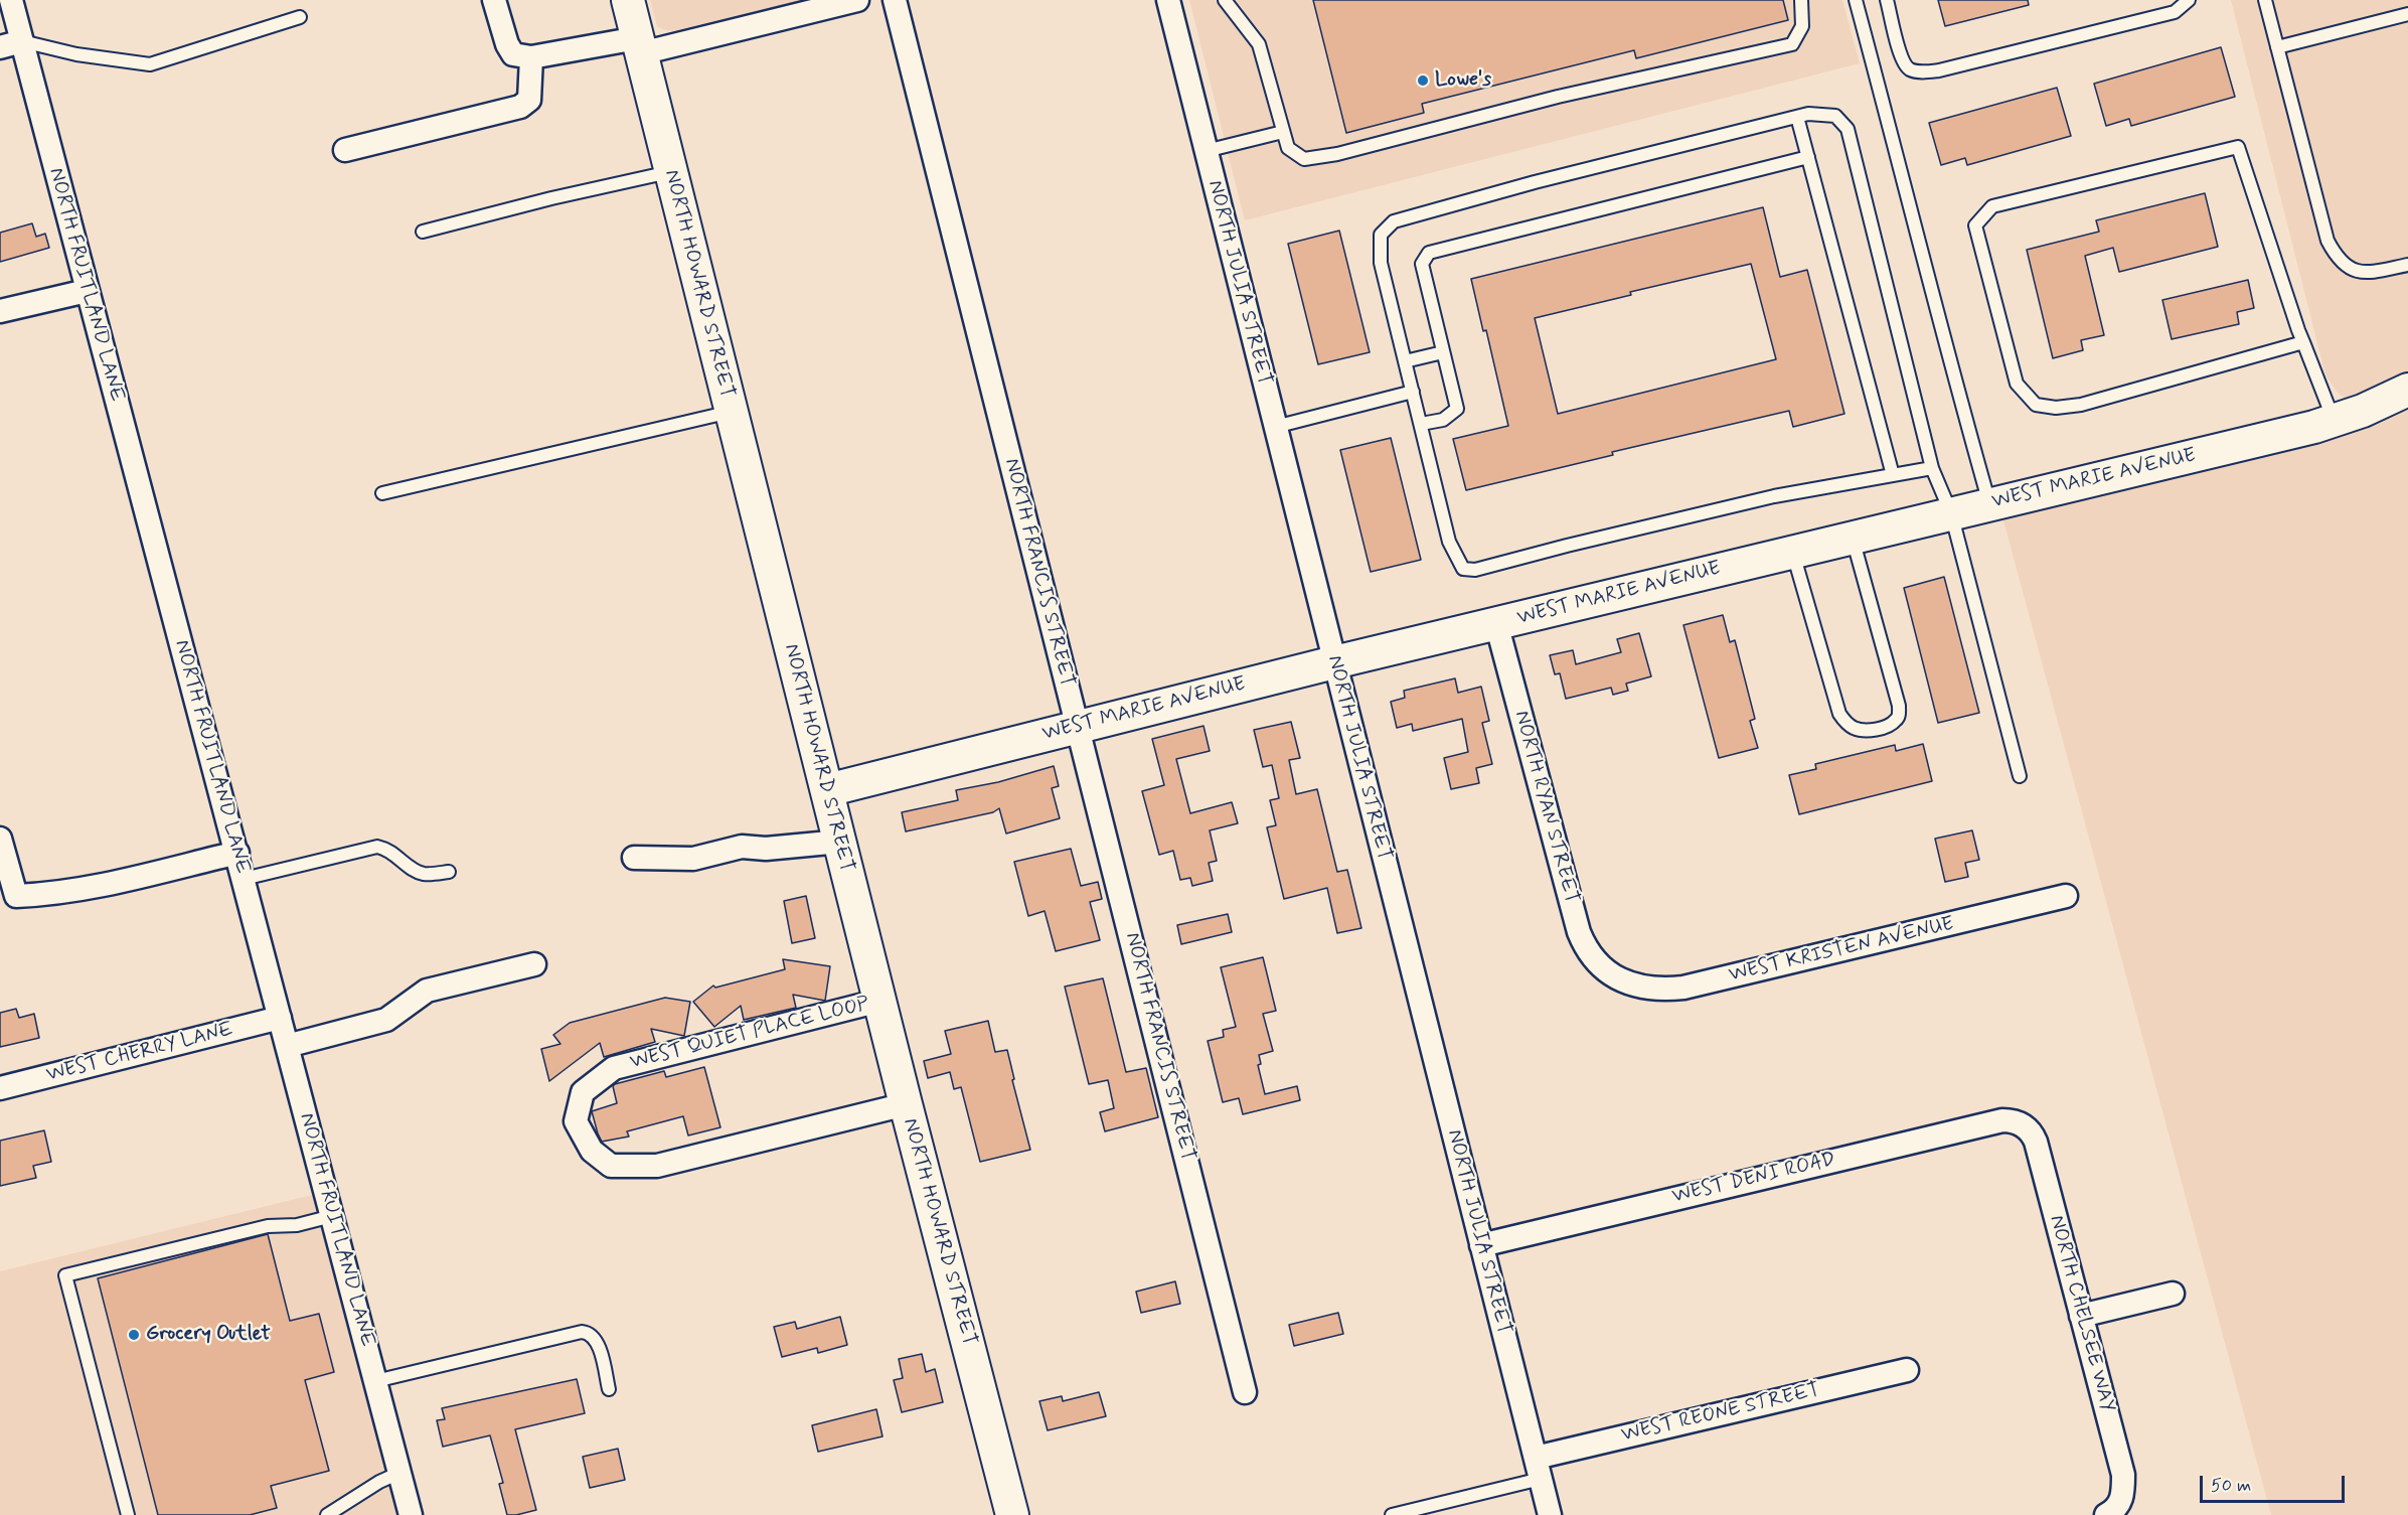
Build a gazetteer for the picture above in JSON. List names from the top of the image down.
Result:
{
  "streets": {
    "street": [
      "NORTH JULIA STREET",
      "NORTH HOWARD STREET",
      "NORTH FRUITLAND LANE",
      "WEST MARIE AVENUE",
      "NORTH FRANCIS STREET",
      "NORTH RYAN STREET",
      "WEST KRISTEN AVENUE",
      "WEST QUIET PLACE LOOP",
      "WEST CHERRY LANE",
      "WEST DENI ROAD",
      "NORTH CHELSEE WAY",
      "WEST REONE STREET"
    ]
  },
  "crossings": [
    ["NORTH JULIA STREET", "WEST MARIE AVENUE"],
    ["NORTH JULIA STREET", "WEST DENI ROAD"],
    ["NORTH JULIA STREET", "WEST REONE STREET"],
    ["NORTH HOWARD STREET", "WEST MARIE AVENUE"],
    ["NORTH HOWARD STREET", "WEST QUIET PLACE LOOP"],
    ["NORTH FRUITLAND LANE", "WEST CHERRY LANE"],
    ["WEST MARIE AVENUE", "NORTH FRANCIS STREET"],
    ["WEST MARIE AVENUE", "NORTH RYAN STREET"],
    ["NORTH RYAN STREET", "WEST KRISTEN AVENUE"],
    ["WEST DENI ROAD", "NORTH CHELSEE WAY"]
  ],
  "places": ["Lowe's", "Grocery Outlet"],
  "scale_bar": "50 m"
}
